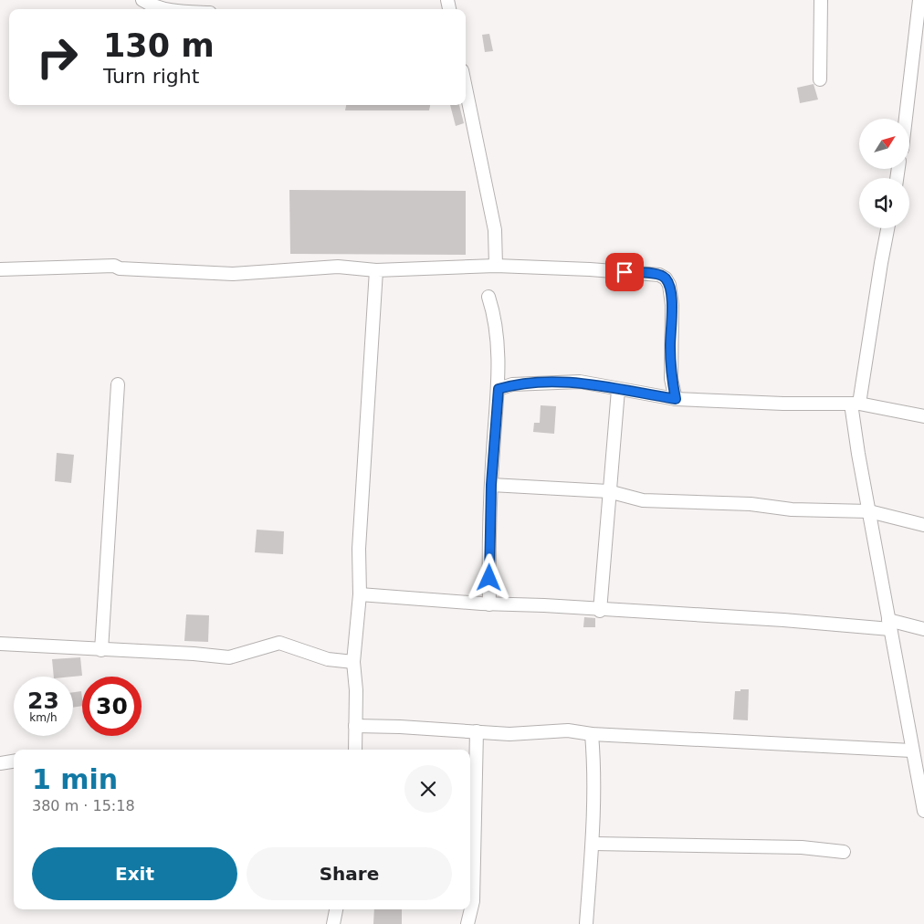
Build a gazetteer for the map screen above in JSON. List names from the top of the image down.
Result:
{
  "north": "top right",
  "page": {
    "turn": ["130 m", "Turn right"],
    "speed": "23 km/h",
    "limit": "30",
    "heading": ["1 min", "380 m · 15:18"],
    "buttons": ["Exit", "Share"]
  }
}
